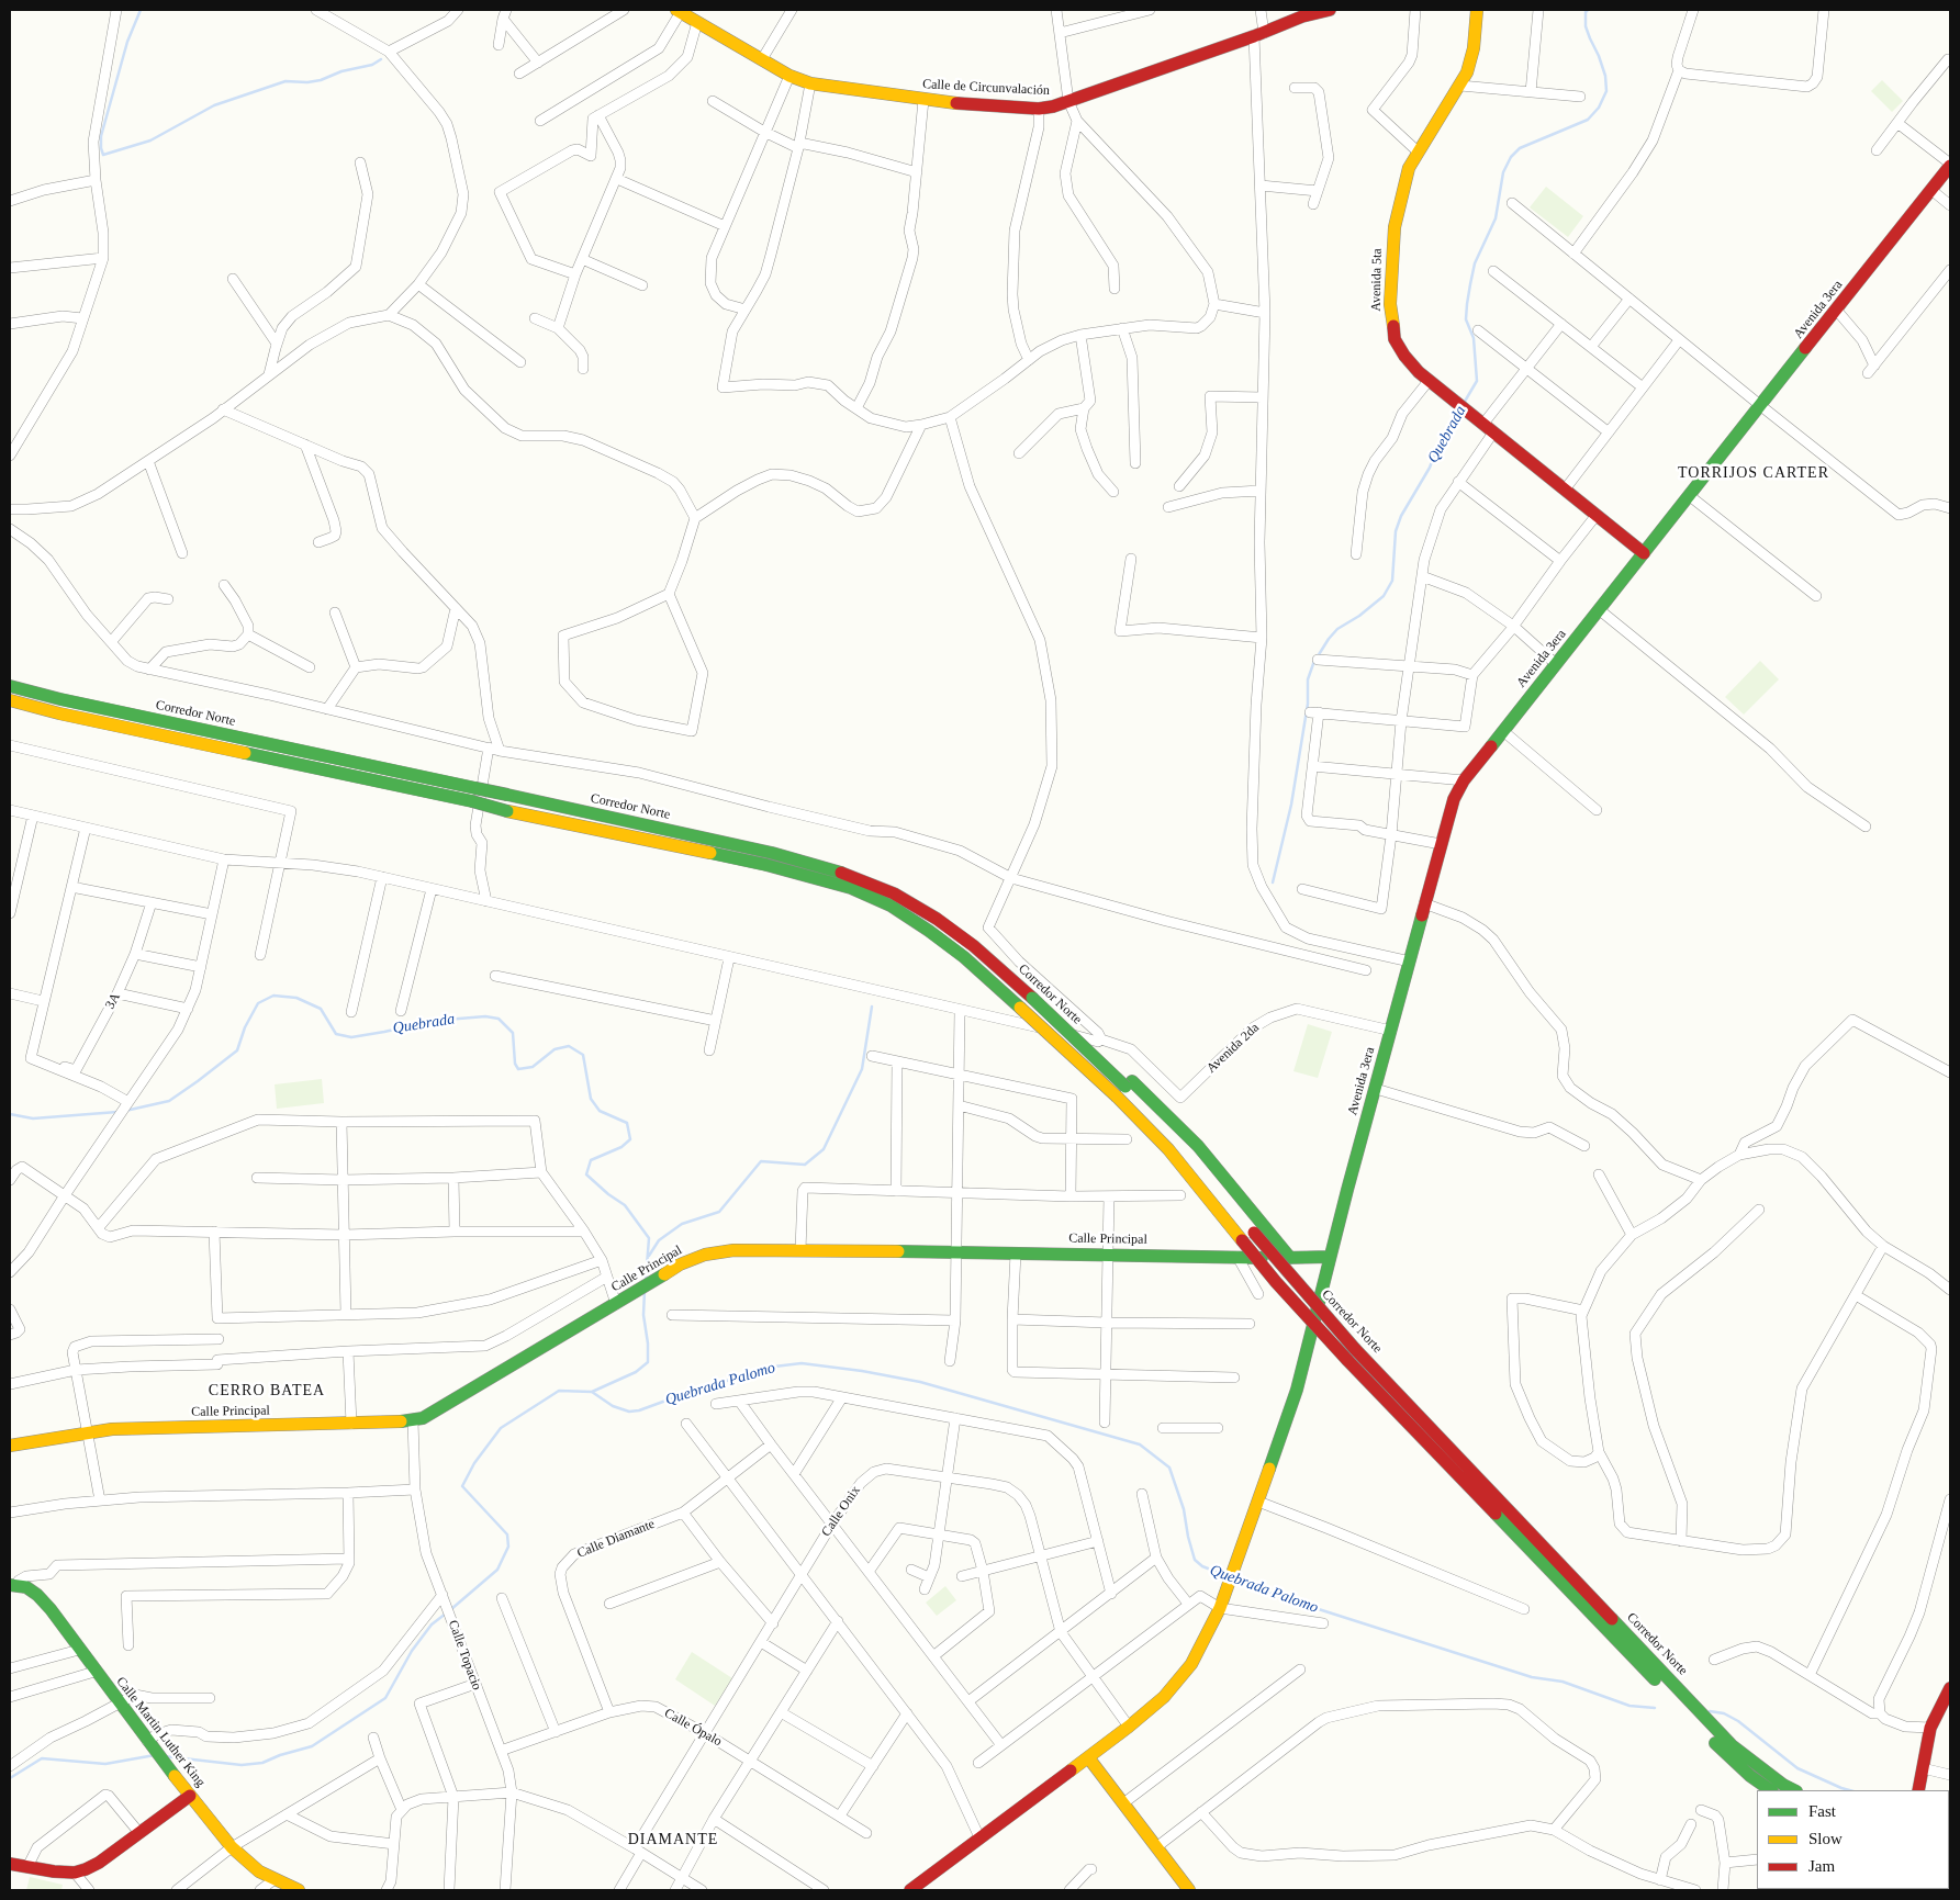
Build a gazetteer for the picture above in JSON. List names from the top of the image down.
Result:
{
  "streets": {
    "main road": [
      "Calle de Circunvalación",
      "Avenida 5ta",
      "Avenida 3era",
      "Corredor Norte",
      "Calle Principal",
      "Calle Martin Luther King"
    ],
    "street": [
      "3A",
      "Avenida 2da",
      "Calle Onix",
      "Calle Diamante",
      "Calle Topacio",
      "Calle Ópalo"
    ]
  },
  "crossings": [
    ["Avenida 5ta", "Avenida 3era"],
    ["Avenida 3era", "Avenida 2da"],
    ["Avenida 3era", "Calle Principal"],
    ["Avenida 3era", "Calle Onix"],
    ["Calle Principal", "Calle Topacio"],
    ["Calle Onix", "Calle Ópalo"],
    ["Calle Diamante", "Calle Ópalo"],
    ["Calle Topacio", "Calle Ópalo"]
  ],
  "districts": ["TORRIJOS CARTER", "CERRO BATEA", "DIAMANTE"],
  "water": ["Quebrada", "Quebrada Palomo"],
  "legend": ["Fast", "Slow", "Jam"]
}
